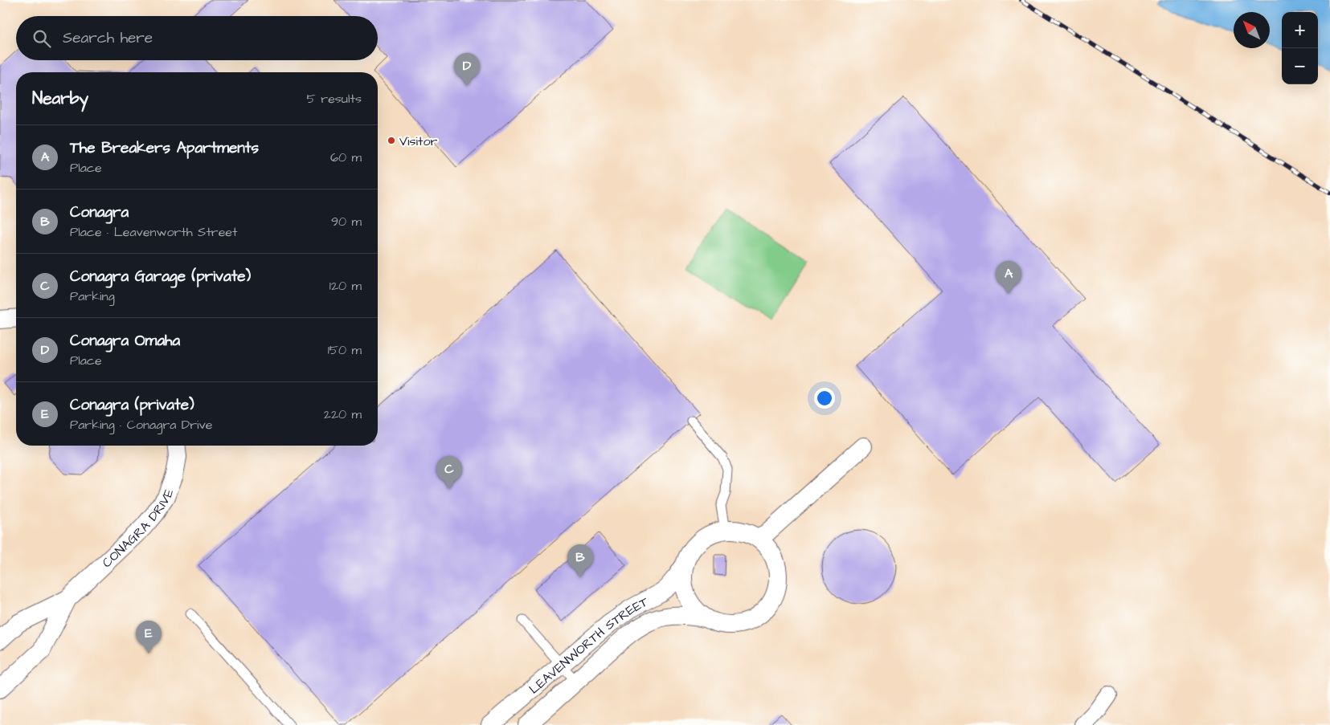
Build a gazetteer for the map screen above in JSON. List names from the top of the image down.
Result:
{
  "streets": {
    "street": ["CONAGRA DRIVE", "LEAVENWORTH STREET"]
  },
  "places": ["Visitor"],
  "north": "top left",
  "page": {
    "map_buttons": ["+", "−"],
    "search": "Search here",
    "pins": [
      "D",
      "A",
      "C",
      "B",
      "E"
    ],
    "heading": ["Nearby", "5 results"],
    "list": [
      {
        "mark": "A",
        "name": "The Breakers Apartments",
        "note": "Place",
        "value": "60 m"
      },
      {
        "mark": "B",
        "name": "Conagra",
        "note": "Place · Leavenworth Street",
        "value": "90 m"
      },
      {
        "mark": "C",
        "name": "Conagra Garage (private)",
        "note": "Parking",
        "value": "120 m"
      },
      {
        "mark": "D",
        "name": "Conagra Omaha",
        "note": "Place",
        "value": "150 m"
      },
      {
        "mark": "E",
        "name": "Conagra (private)",
        "note": "Parking · Conagra Drive",
        "value": "220 m"
      }
    ]
  }
}
